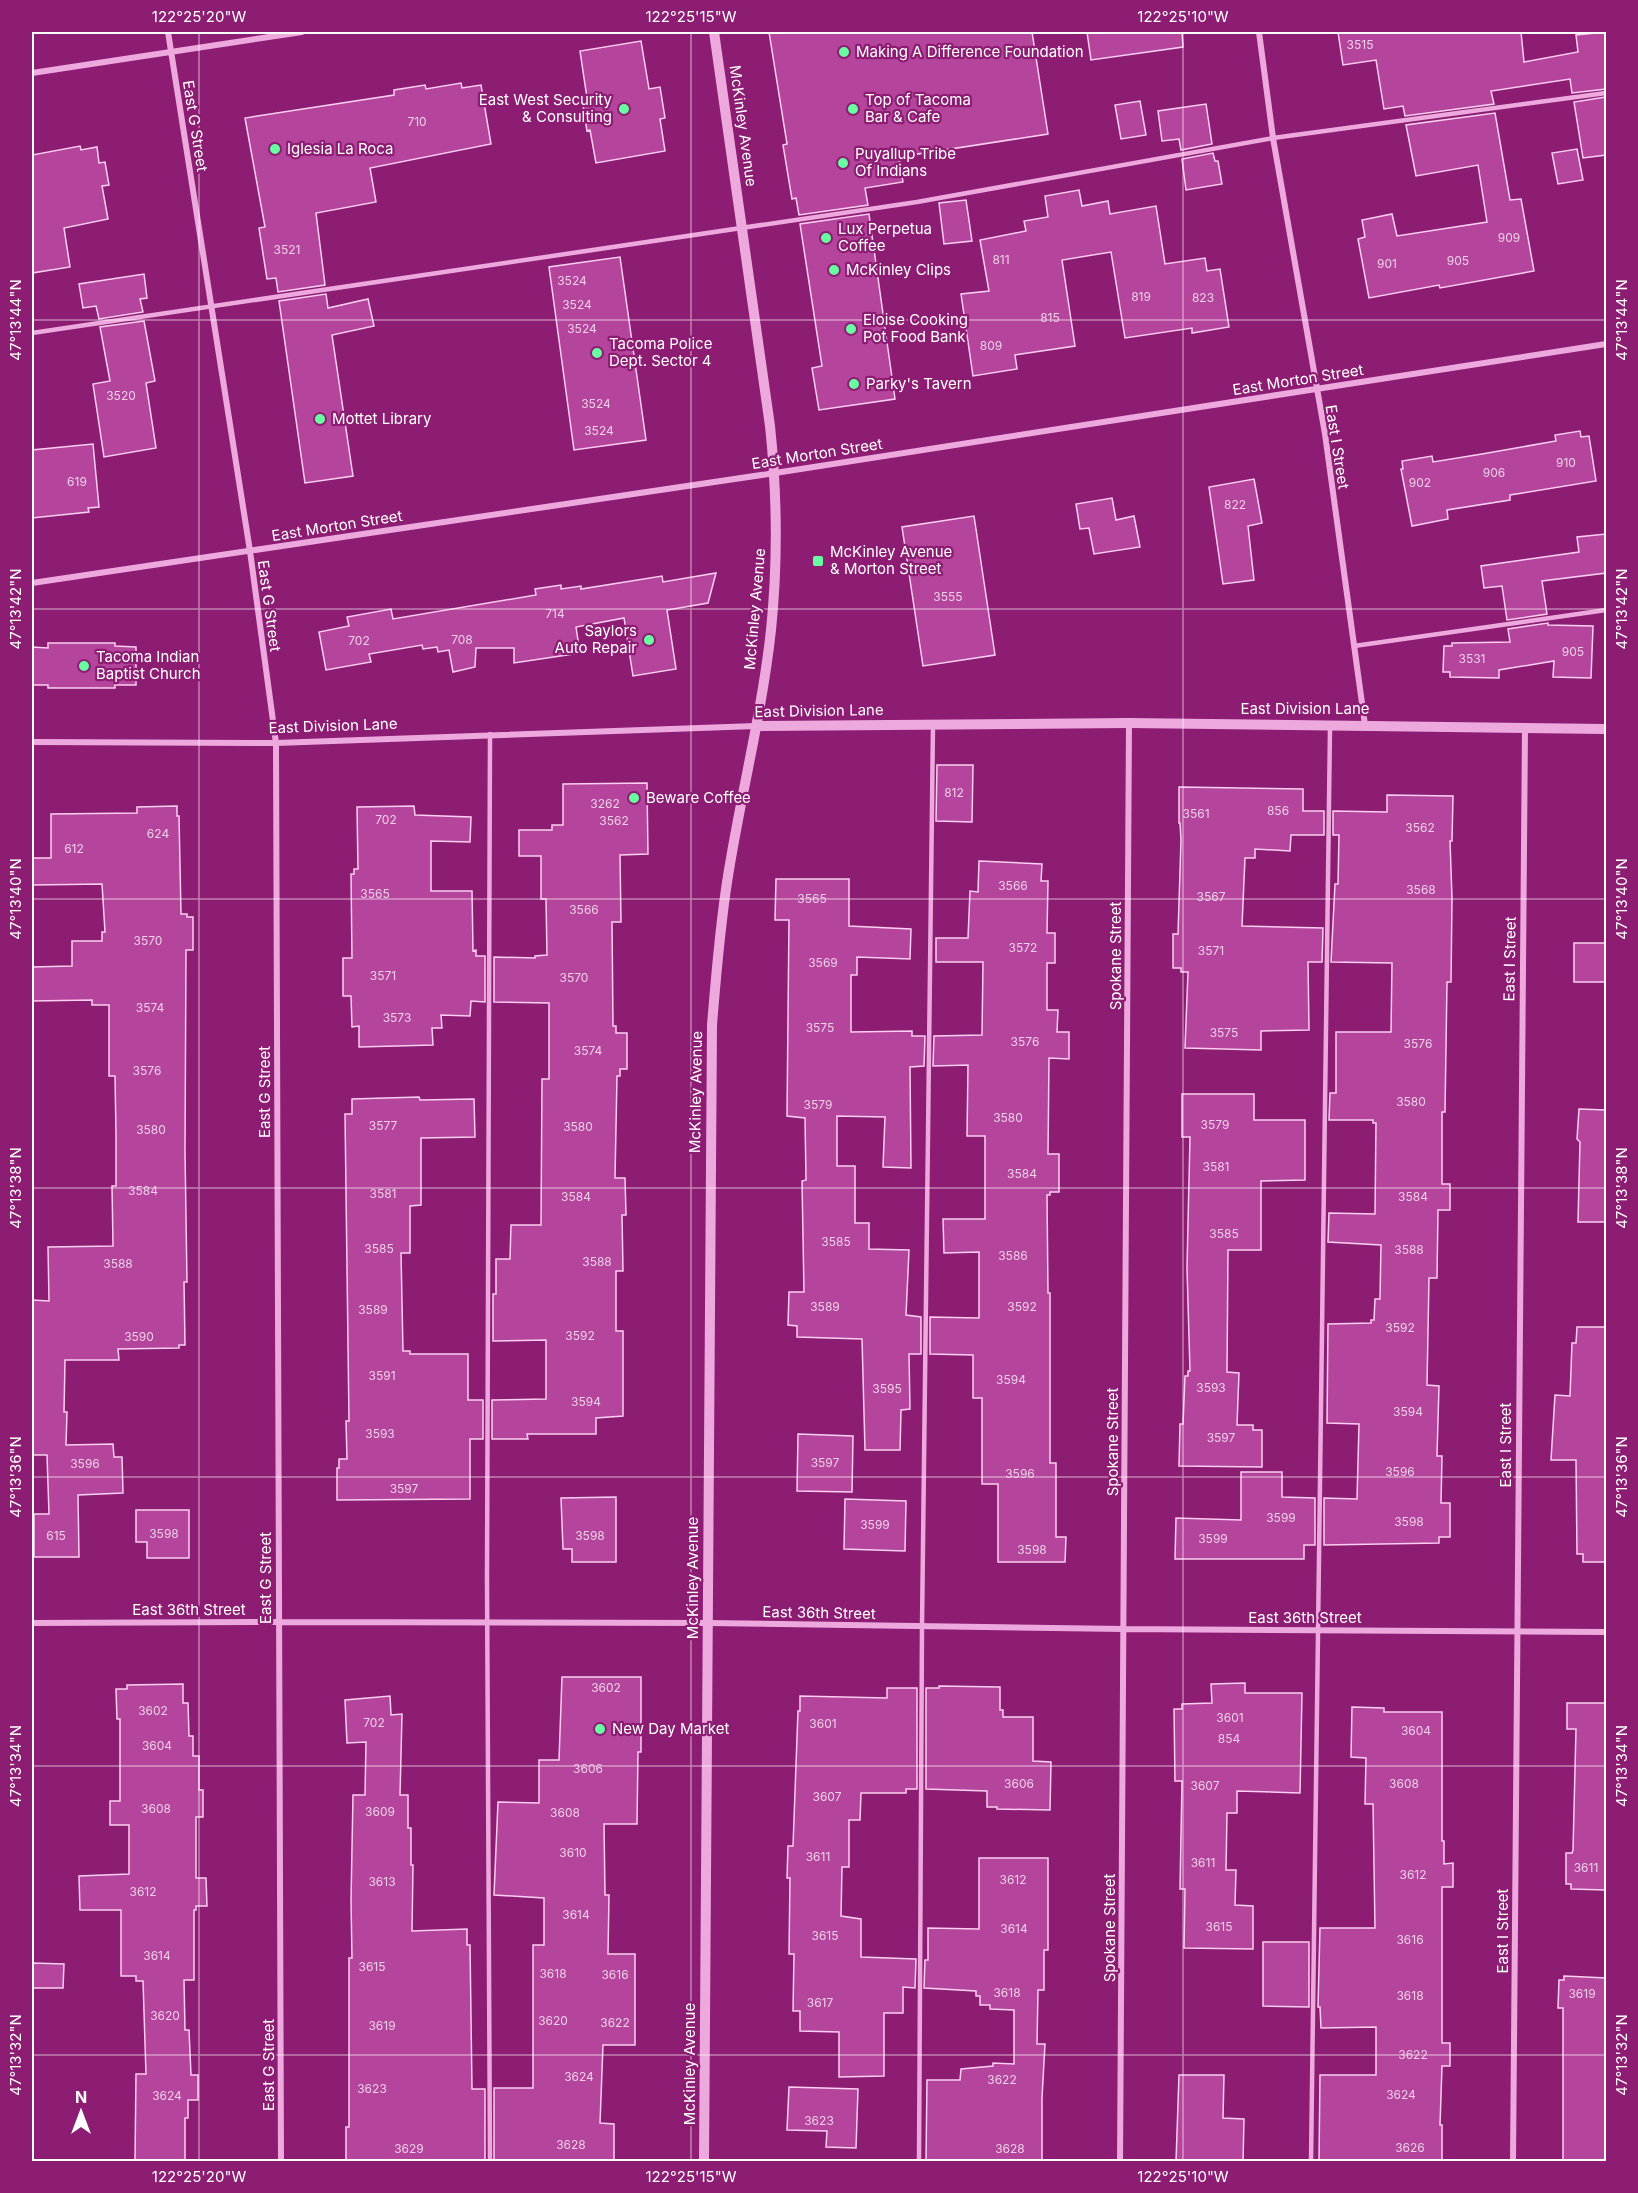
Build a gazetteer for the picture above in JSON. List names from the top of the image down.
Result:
{
  "streets": {
    "street": [
      "East G Street",
      "McKinley Avenue",
      "East Morton Street",
      "East I Street",
      "East Division Lane",
      "Spokane Street",
      "East 36th Street"
    ]
  },
  "crossings": [
    ["East G Street", "East Morton Street"],
    ["East G Street", "East Division Lane"],
    ["East G Street", "East 36th Street"],
    ["McKinley Avenue", "East Morton Street"],
    ["McKinley Avenue", "East Division Lane"],
    ["McKinley Avenue", "East 36th Street"],
    ["East Morton Street", "East I Street"],
    ["East I Street", "East Division Lane"],
    ["East I Street", "East 36th Street"],
    ["East Division Lane", "Spokane Street"],
    ["Spokane Street", "East 36th Street"]
  ],
  "places": {
    "other": [
      "Making A Difference Foundation",
      "East West Security & Consulting",
      "Top of Tacoma Bar & Cafe",
      "Iglesia La Roca",
      "Puyallup Tribe Of Indians",
      "Lux Perpetua Coffee",
      "McKinley Clips",
      "Eloise Cooking Pot Food Bank",
      "Tacoma Police Dept. Sector 4",
      "Parky's Tavern",
      "Mottet Library",
      "Saylors Auto Repair",
      "Tacoma Indian Baptist Church",
      "Beware Coffee",
      "New Day Market"
    ],
    "transit": ["McKinley Avenue & Morton Street"]
  },
  "house_numbers": [
    "3515",
    "710",
    "909",
    "3521",
    "811",
    "905",
    "901",
    "3524",
    "819",
    "823",
    "3524",
    "815",
    "3524",
    "809",
    "3520",
    "3524",
    "3524",
    "910",
    "906",
    "619",
    "902",
    "822",
    "3555",
    "714",
    "708",
    "702",
    "905",
    "3531",
    "812",
    "3262",
    "856",
    "3561",
    "702",
    "3562",
    "3562",
    "624",
    "612",
    "3566",
    "3568",
    "3565",
    "3567",
    "3565",
    "3566",
    "3570",
    "3572",
    "3571",
    "3569",
    "3571",
    "3570",
    "3574",
    "3573",
    "3575",
    "3575",
    "3576",
    "3576",
    "3574",
    "3576",
    "3580",
    "3579",
    "3580",
    "3579",
    "3577",
    "3580",
    "3580",
    "3581",
    "3584",
    "3584",
    "3581",
    "3584",
    "3584",
    "3585",
    "3585",
    "3585",
    "3588",
    "3586",
    "3588",
    "3588",
    "3589",
    "3592",
    "3589",
    "3592",
    "3592",
    "3590",
    "3591",
    "3594",
    "3593",
    "3595",
    "3594",
    "3594",
    "3593",
    "3597",
    "3597",
    "3596",
    "3596",
    "3596",
    "3597",
    "3599",
    "3598",
    "3599",
    "3598",
    "615",
    "3598",
    "3599",
    "3598",
    "3602",
    "3602",
    "3601",
    "702",
    "3601",
    "3604",
    "854",
    "3604",
    "3606",
    "3606",
    "3608",
    "3607",
    "3607",
    "3608",
    "3609",
    "3608",
    "3610",
    "3611",
    "3611",
    "3611",
    "3612",
    "3612",
    "3613",
    "3612",
    "3614",
    "3615",
    "3614",
    "3615",
    "3616",
    "3614",
    "3615",
    "3618",
    "3616",
    "3618",
    "3619",
    "3618",
    "3617",
    "3620",
    "3620",
    "3622",
    "3619",
    "3622",
    "3624",
    "3622",
    "3623",
    "3624",
    "3624",
    "3623",
    "3628",
    "3626",
    "3629",
    "3628"
  ],
  "north": "top",
  "coordinates": [
    "122°25'20\"W",
    "122°25'15\"W",
    "122°25'10\"W",
    "47°13'44\"N",
    "47°13'42\"N",
    "47°13'40\"N",
    "47°13'38\"N",
    "47°13'36\"N",
    "47°13'34\"N",
    "47°13'32\"N"
  ]
}
